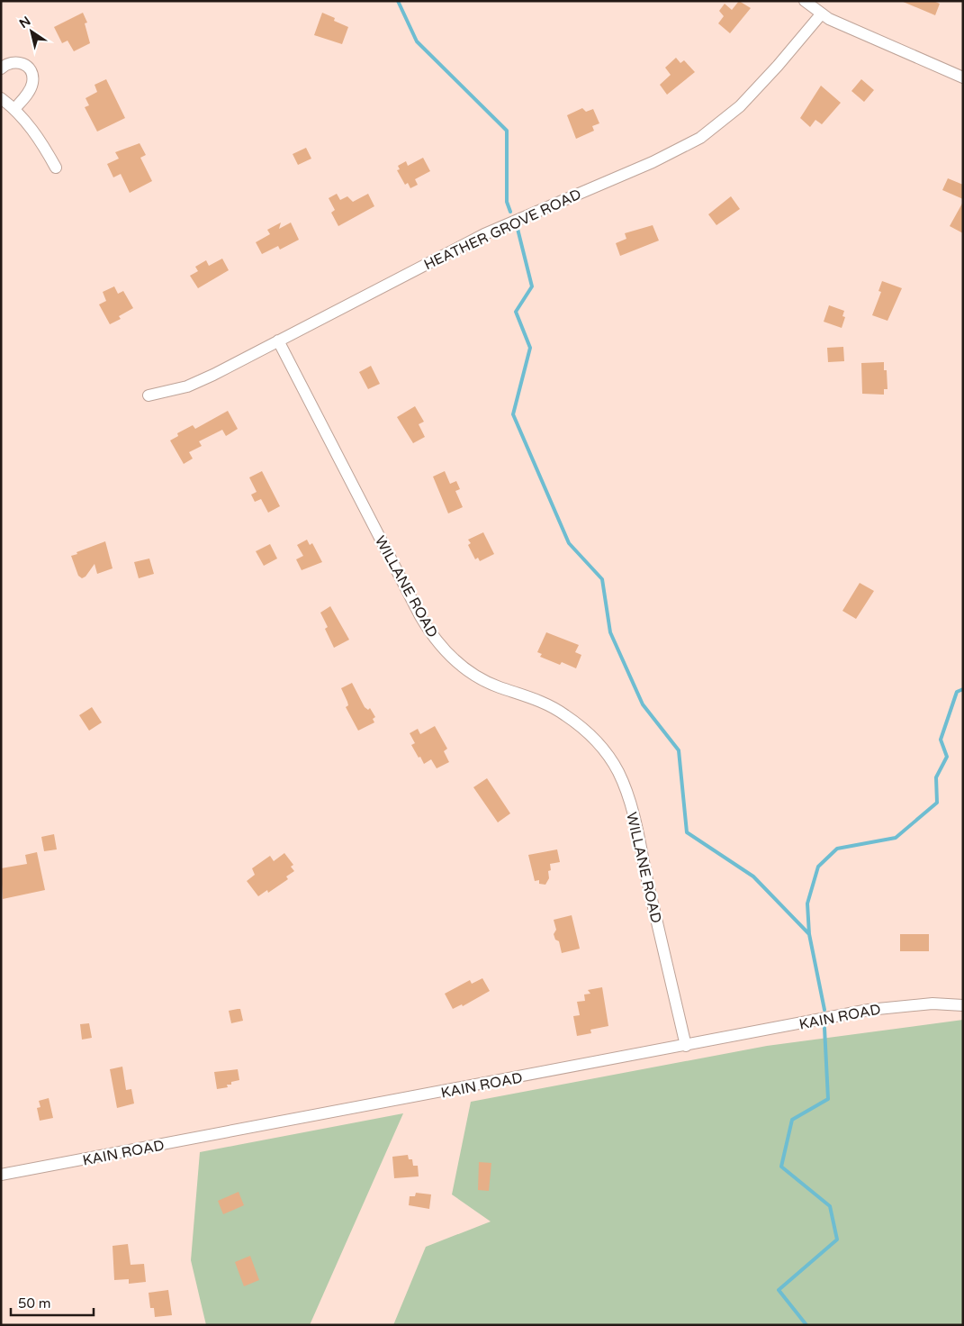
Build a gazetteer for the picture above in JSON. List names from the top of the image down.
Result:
{
  "streets": {
    "street": ["HEATHER GROVE ROAD", "WILLANE ROAD", "KAIN ROAD"]
  },
  "crossings": [
    ["HEATHER GROVE ROAD", "WILLANE ROAD"],
    ["WILLANE ROAD", "KAIN ROAD"]
  ],
  "scale_bar": "50 m",
  "north": "top left"
}
